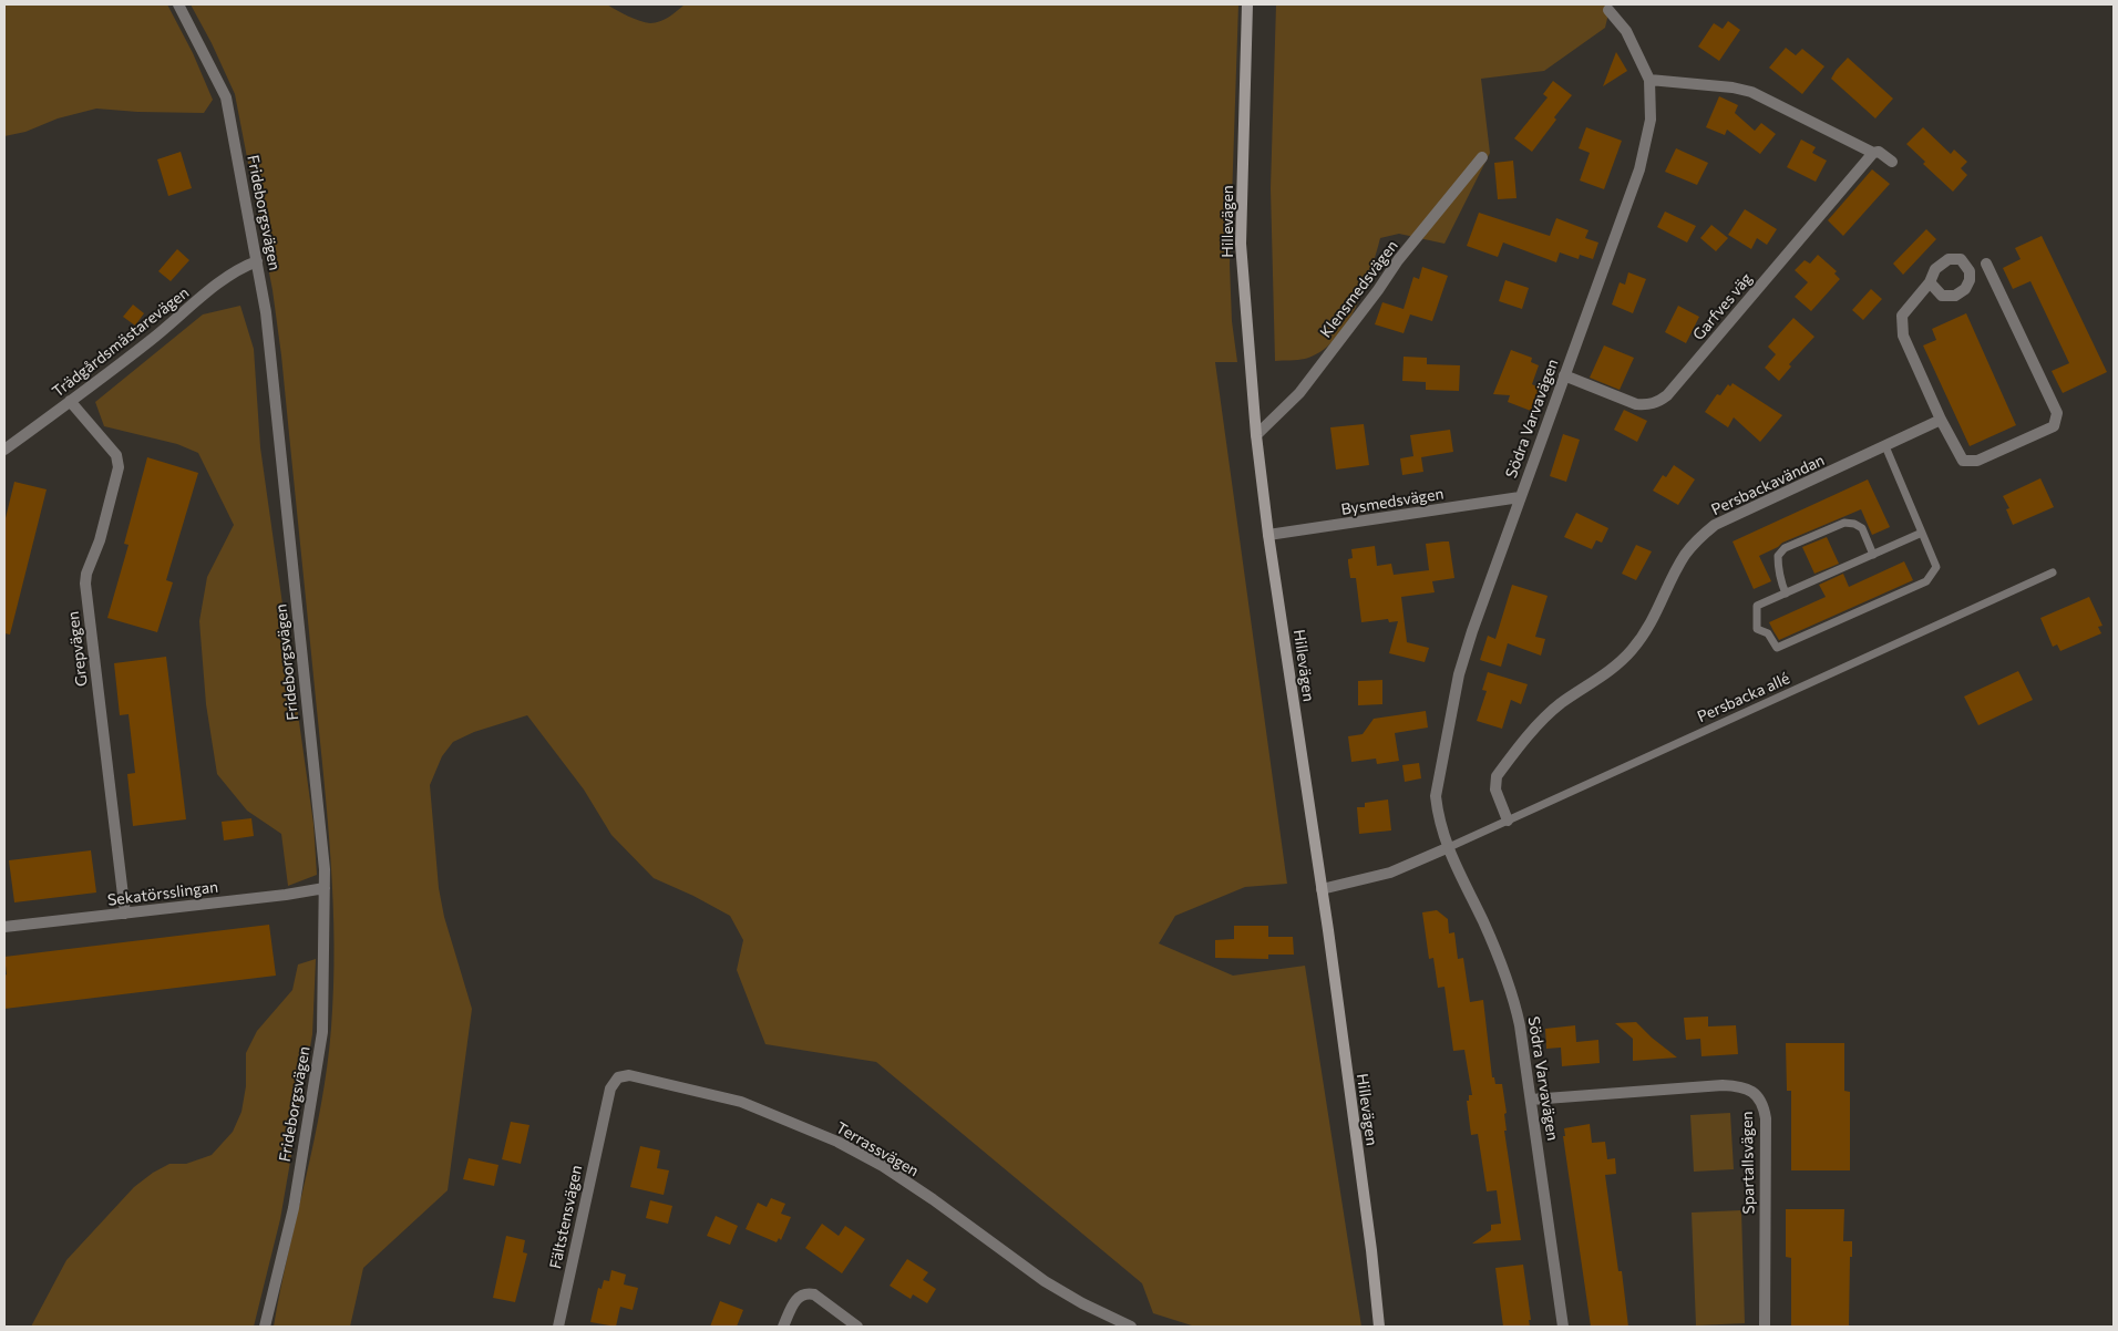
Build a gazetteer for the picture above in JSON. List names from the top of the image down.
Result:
{
  "streets": {
    "street": [
      "Frideborgsvägen",
      "Hillevägen",
      "Klensmedsvägen",
      "Garfves väg",
      "Trädgårdsmästarevägen",
      "Södra Varvavägen",
      "Persbackavändan",
      "Bysmedsvägen",
      "Grepvägen",
      "Sekatörsslingan",
      "Terrassvägen",
      "Spartallsvägen",
      "Fältstensvägen"
    ],
    "lane": ["Persbacka allé"]
  },
  "crossings": [
    ["Frideborgsvägen", "Trädgårdsmästarevägen"],
    ["Frideborgsvägen", "Sekatörsslingan"],
    ["Hillevägen", "Klensmedsvägen"],
    ["Hillevägen", "Bysmedsvägen"],
    ["Garfves väg", "Södra Varvavägen"],
    ["Trädgårdsmästarevägen", "Grepvägen"],
    ["Södra Varvavägen", "Bysmedsvägen"],
    ["Södra Varvavägen", "Persbacka allé"],
    ["Södra Varvavägen", "Spartallsvägen"],
    ["Persbackavändan", "Persbacka allé"],
    ["Grepvägen", "Sekatörsslingan"],
    ["Terrassvägen", "Fältstensvägen"]
  ]
}
